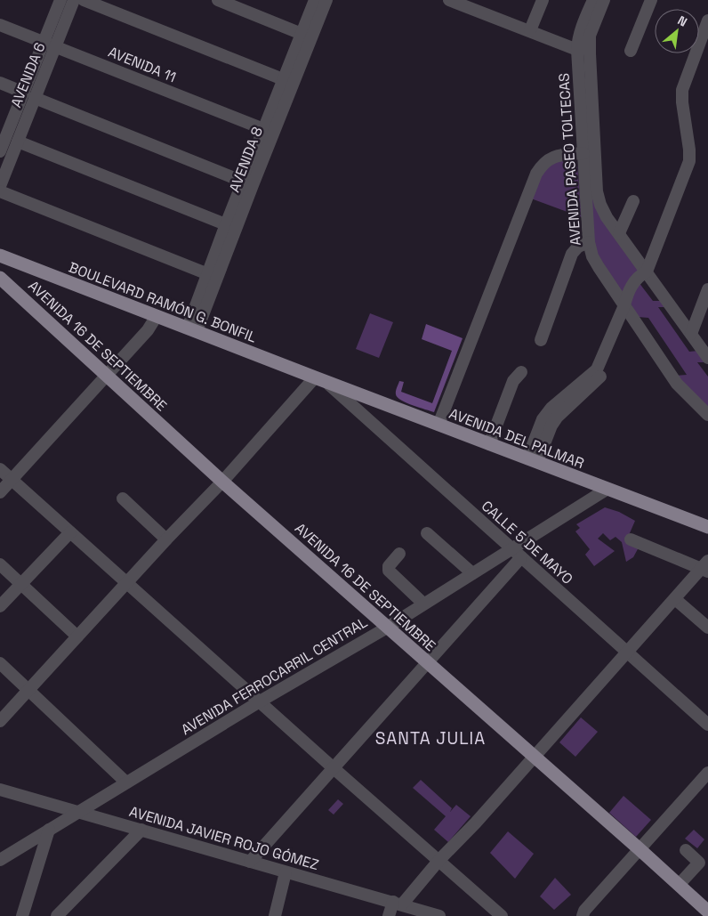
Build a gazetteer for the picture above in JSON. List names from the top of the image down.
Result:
{
  "streets": {
    "main road": ["BOULEVARD RAMÓN G. BONFIL", "AVENIDA 16 DE SEPTIEMBRE", "AVENIDA DEL PALMAR"],
    "street": [
      "AVENIDA 11",
      "AVENIDA 6",
      "AVENIDA 8",
      "AVENIDA PASEO TOLTECAS",
      "CALLE 5 DE MAYO",
      "AVENIDA FERROCARRIL CENTRAL",
      "AVENIDA JAVIER ROJO GÓMEZ"
    ]
  },
  "crossings": [
    ["AVENIDA 11", "AVENIDA 6"],
    ["AVENIDA 11", "AVENIDA 8"],
    ["AVENIDA 8", "BOULEVARD RAMÓN G. BONFIL"],
    ["BOULEVARD RAMÓN G. BONFIL", "AVENIDA DEL PALMAR"],
    ["BOULEVARD RAMÓN G. BONFIL", "CALLE 5 DE MAYO"],
    ["AVENIDA 16 DE SEPTIEMBRE", "AVENIDA FERROCARRIL CENTRAL"],
    ["AVENIDA DEL PALMAR", "CALLE 5 DE MAYO"],
    ["AVENIDA DEL PALMAR", "AVENIDA FERROCARRIL CENTRAL"],
    ["CALLE 5 DE MAYO", "AVENIDA FERROCARRIL CENTRAL"],
    ["AVENIDA FERROCARRIL CENTRAL", "AVENIDA JAVIER ROJO GÓMEZ"]
  ],
  "districts": ["SANTA JULIA"],
  "north": "top right"
}
